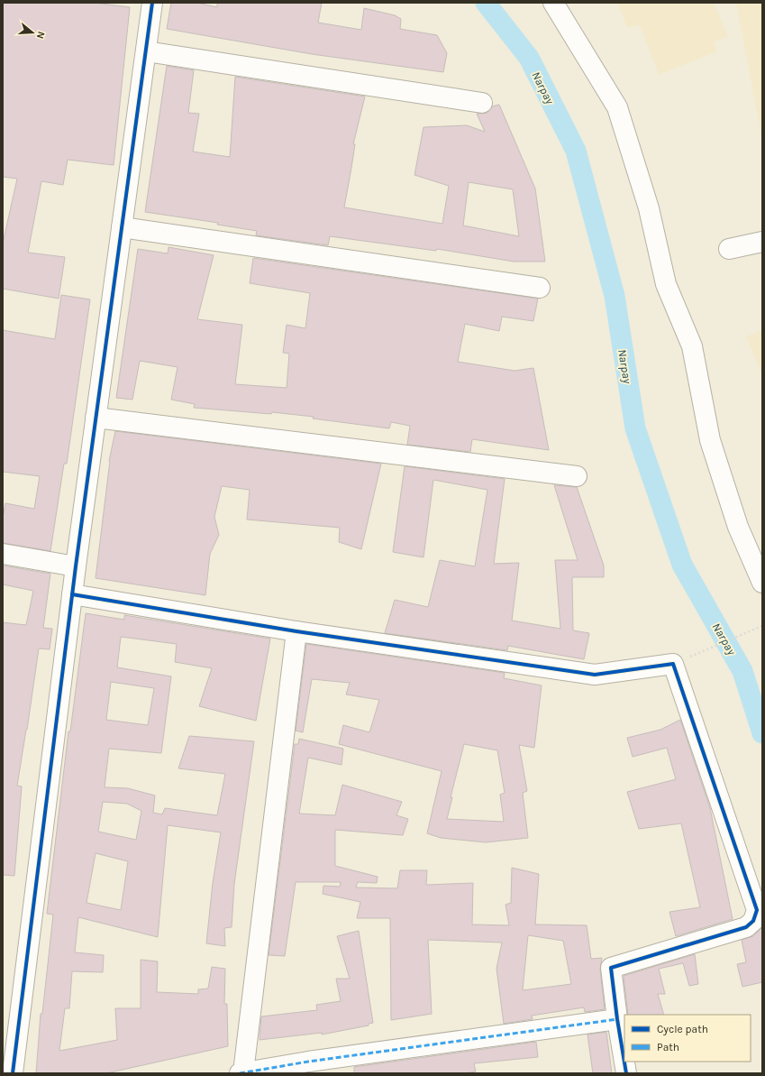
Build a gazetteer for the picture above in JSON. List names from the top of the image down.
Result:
{
  "water": ["Narpay"],
  "legend": ["Cycle path", "Path"],
  "north": "right"
}
